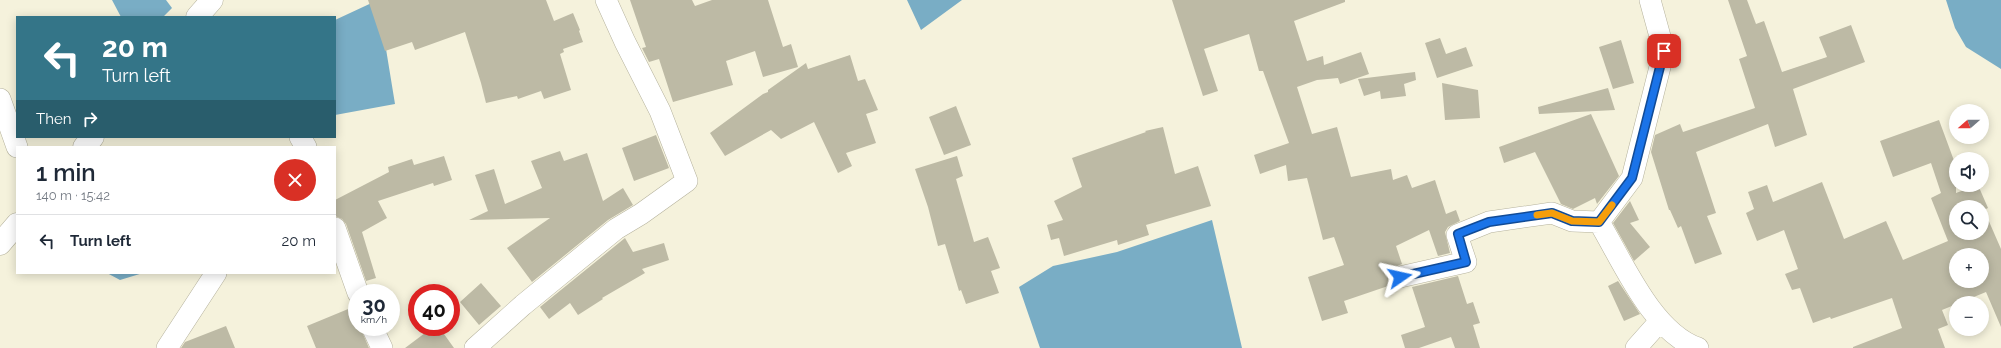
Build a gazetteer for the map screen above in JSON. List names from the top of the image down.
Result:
{
  "north": "left",
  "page": {
    "turn": ["20 m", "Turn left"],
    "then": "Then",
    "map_buttons": ["+", "−"],
    "heading": ["1 min", "140 m · 15:42"],
    "list": [
      {
        "name": "Turn left",
        "value": "20 m"
      }
    ],
    "speed": "30 km/h",
    "limit": "40"
  }
}
